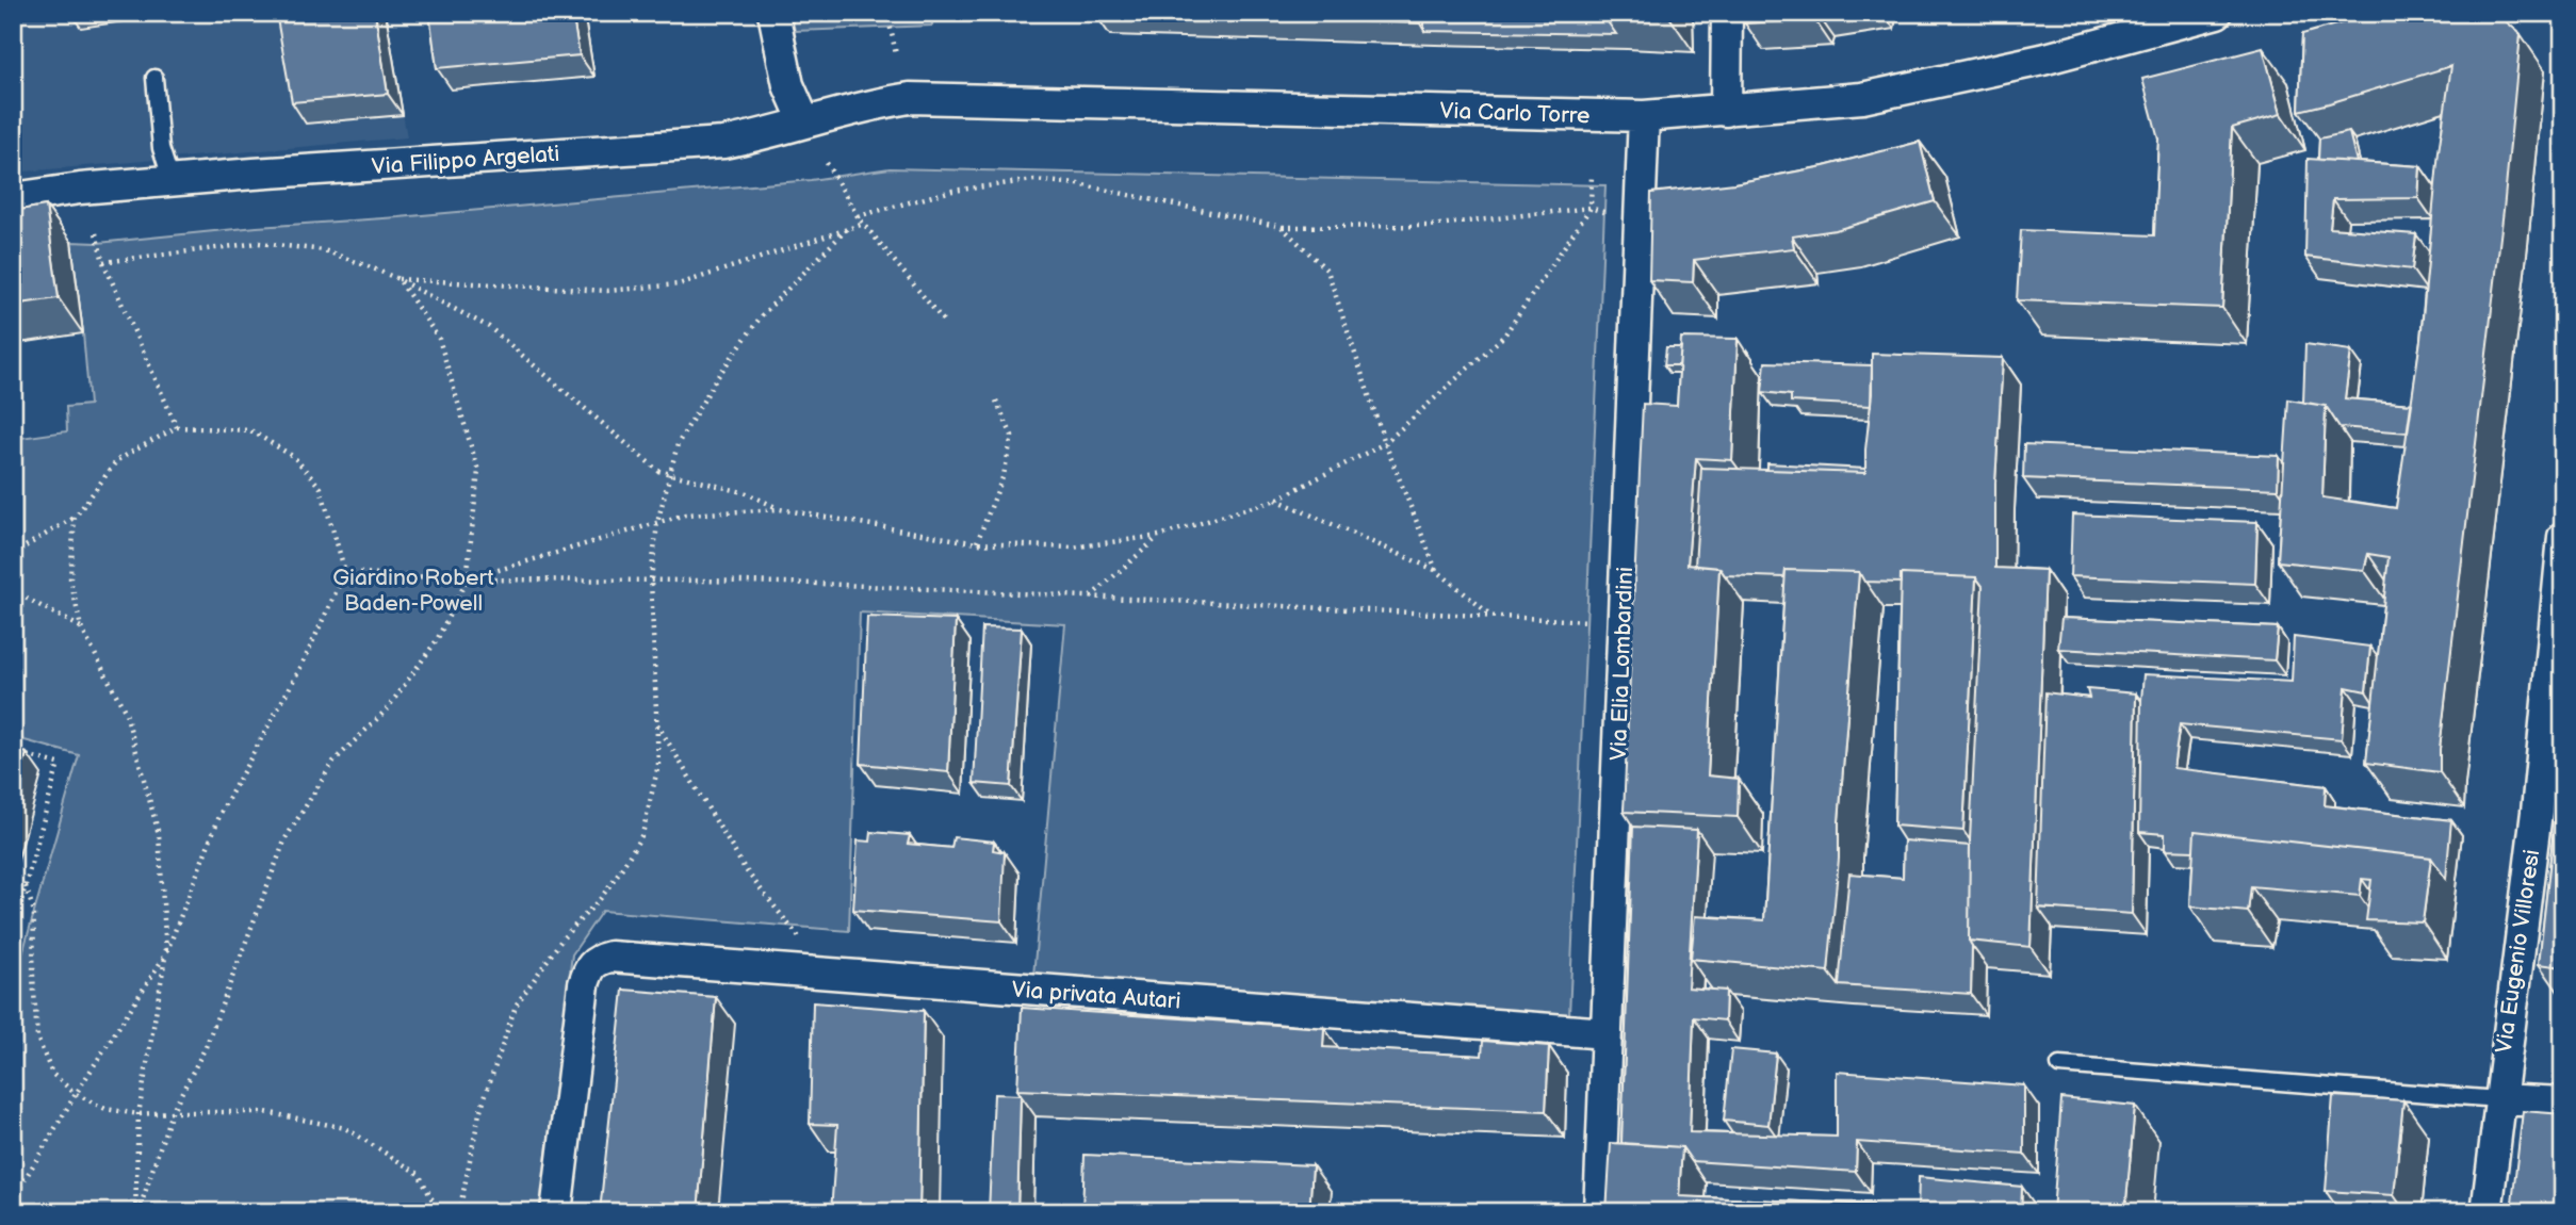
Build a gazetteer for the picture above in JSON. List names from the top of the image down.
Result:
{
  "streets": {
    "street": [
      "Via Carlo Torre",
      "Via Filippo Argelati",
      "Via Elia Lombardini",
      "Via Eugenio Villoresi",
      "Via privata Autari"
    ]
  },
  "crossings": [
    ["Via Carlo Torre", "Via Filippo Argelati"],
    ["Via Carlo Torre", "Via Elia Lombardini"],
    ["Via Elia Lombardini", "Via privata Autari"]
  ],
  "parks": ["Giardino Robert Baden-Powell"]
}
